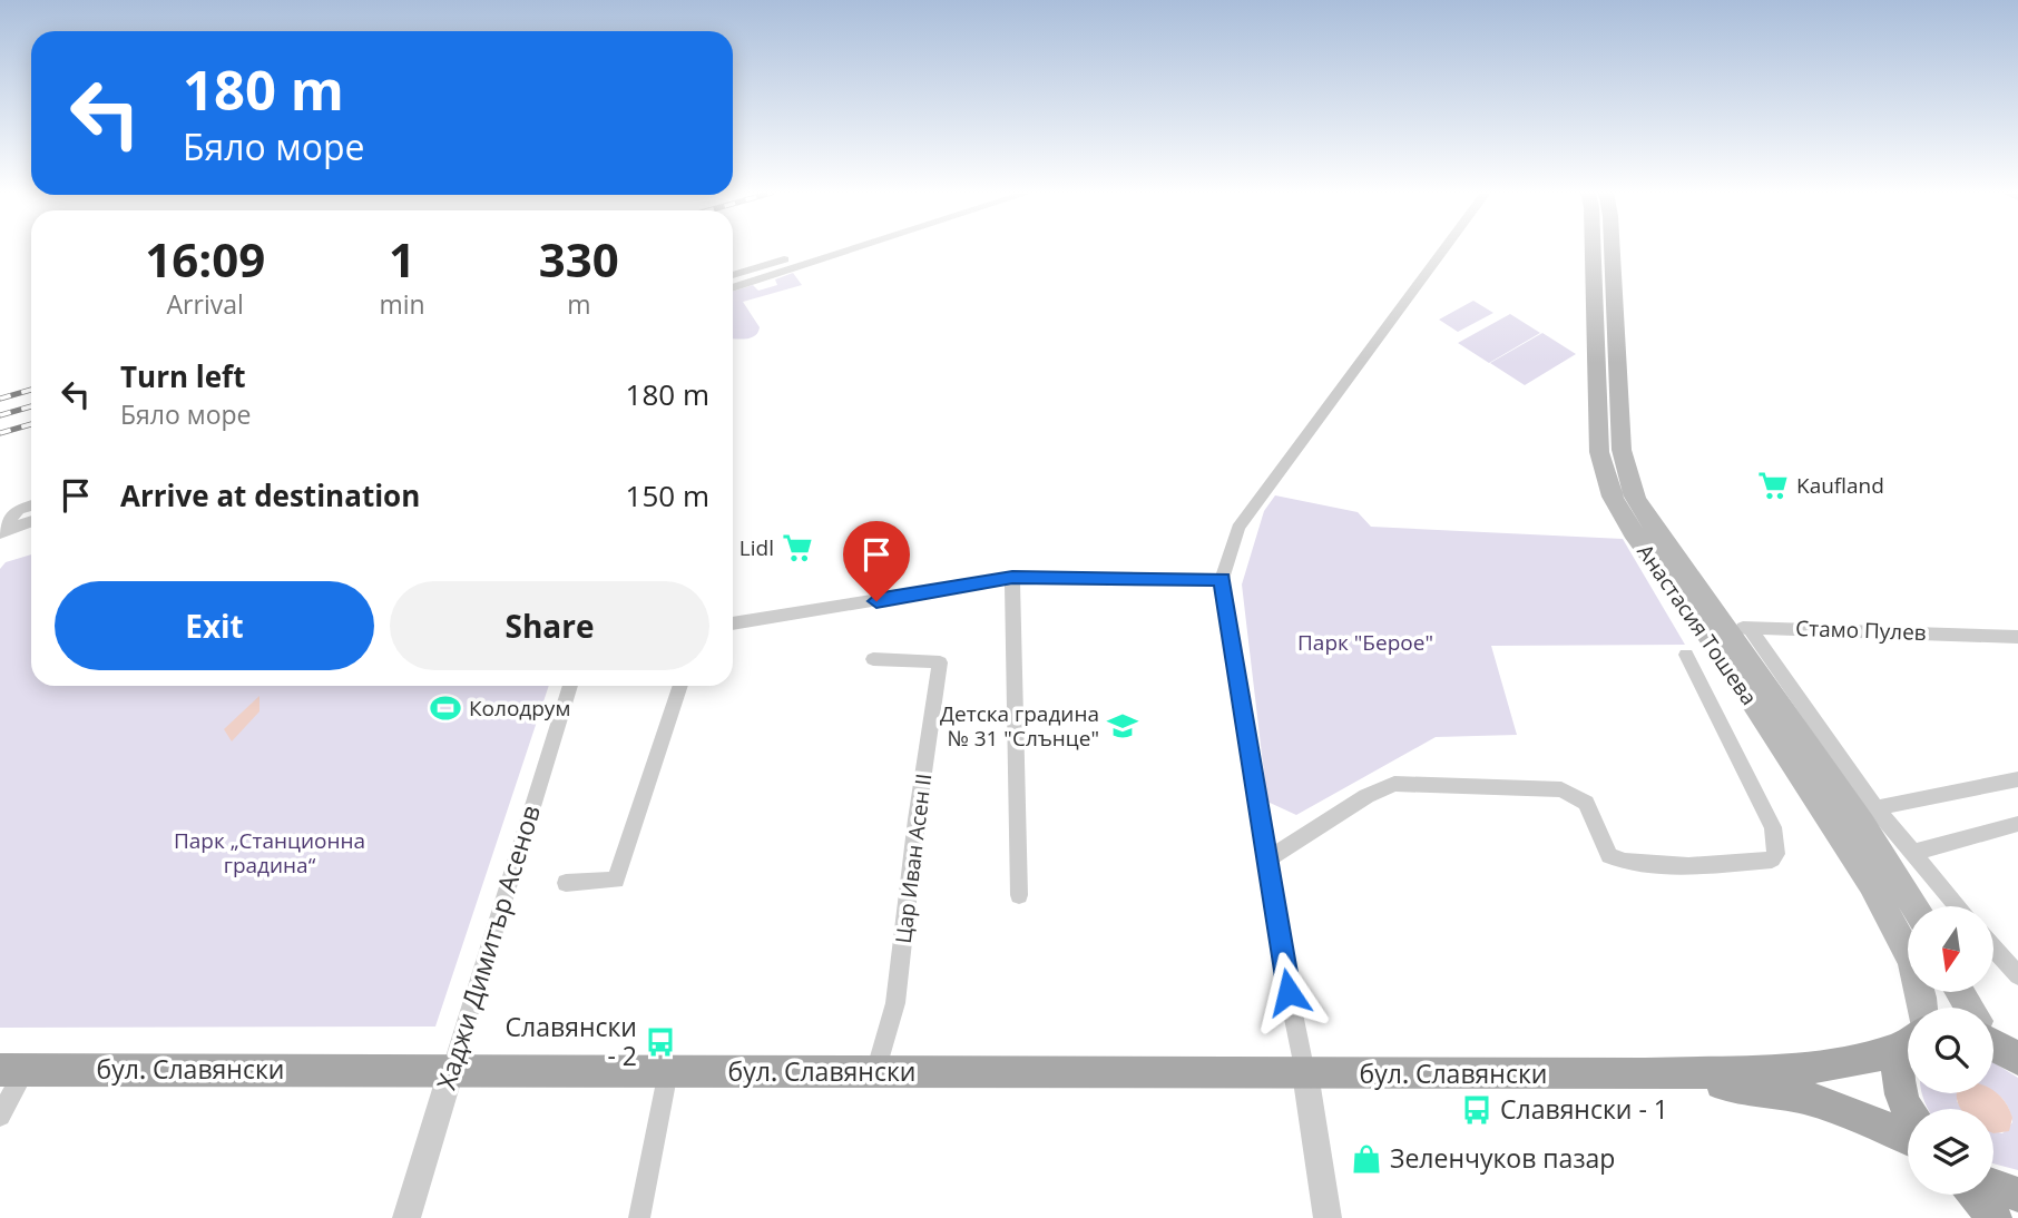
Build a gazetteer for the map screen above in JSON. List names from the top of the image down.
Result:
{
  "streets": {
    "main road": ["Анастасия Тошева", "бул. Славянски"],
    "street": ["Стамо Пулев", "Цар Иван Асен II", "Хаджи Димитър Асенов"]
  },
  "crossings": [
    ["Анастасия Тошева", "Стамо Пулев"],
    ["Цар Иван Асен II", "бул. Славянски"],
    ["Хаджи Димитър Асенов", "бул. Славянски"]
  ],
  "parks": ["Парк \"Берое\"", "Парк „Станционна градина“"],
  "places": {
    "supermarket": ["Kaufland", "Lidl"],
    "sports": ["Колодрум"],
    "school or university": ["Детска градина № 31 \"Слънце\""],
    "bus stop": ["Славянски - 2", "Славянски - 1"],
    "shop": ["Зеленчуков пазар"]
  },
  "north": "bottom",
  "page": {
    "turn": ["180 m", "Бяло море"],
    "eta": [
      "16:09",
      "Arrival",
      "1",
      "min",
      "330",
      "m"
    ],
    "list": [
      {
        "name": "Turn left",
        "note": "Бяло море",
        "value": "180 m"
      },
      {
        "name": "Arrive at destination",
        "value": "150 m"
      }
    ],
    "buttons": ["Exit", "Share"]
  }
}
